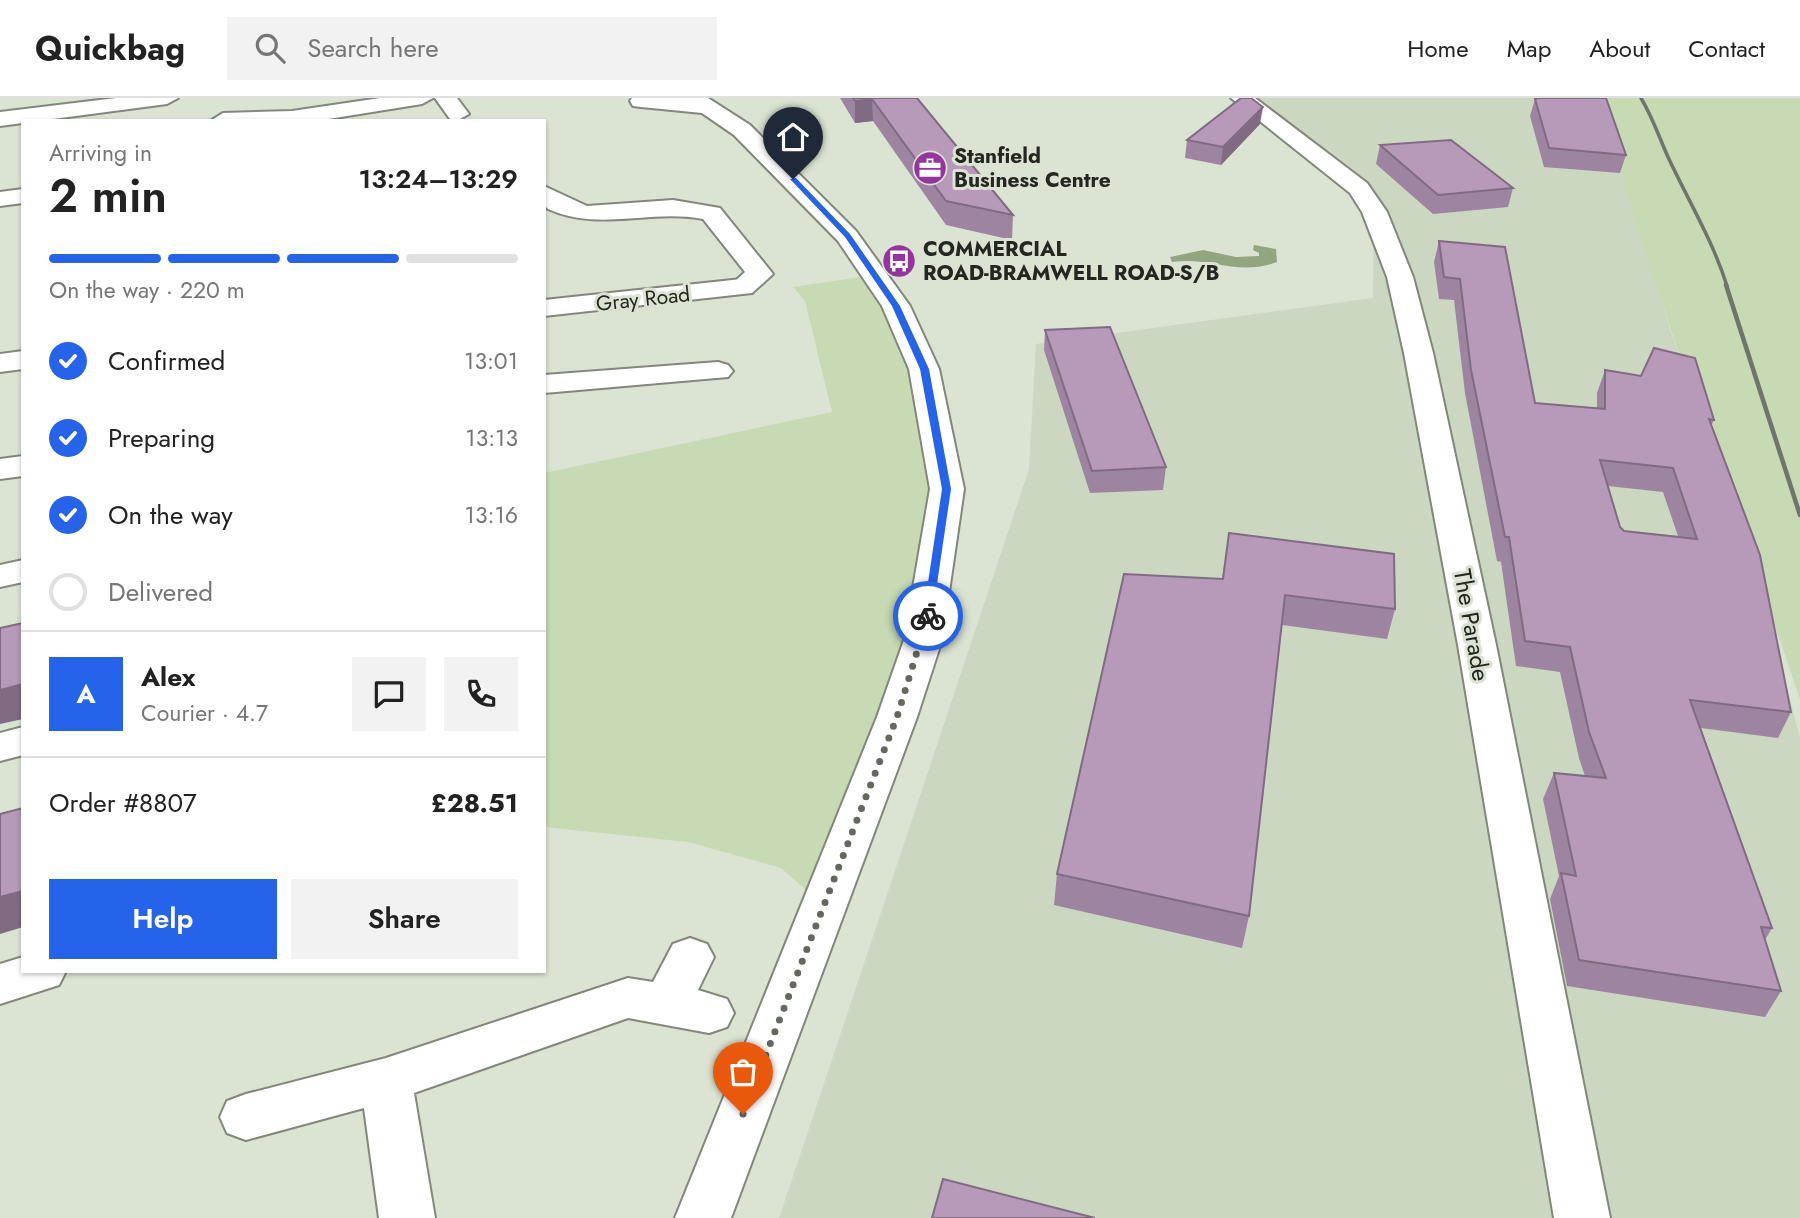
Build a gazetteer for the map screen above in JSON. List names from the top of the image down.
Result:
{
  "streets": {
    "main road": ["Gray Road", "The Parade"]
  },
  "places": {
    "office": ["Stanfield Business Centre"],
    "bus stop": ["COMMERCIAL ROAD-BRAMWELL ROAD-S/B"]
  },
  "page": {
    "header": "Quickbag",
    "search": "Search here",
    "nav": [
      "Home",
      "Map",
      "About",
      "Contact"
    ],
    "heading": ["2 min", "Arriving in", "13:24–13:29"],
    "panel": [
      "Alex",
      "Courier · 4.7",
      "Order #8807",
      "£28.51"
    ],
    "bar": "On the way · 220 m",
    "list": [
      ["Confirmed", "13:01"],
      ["Preparing", "13:13"],
      ["On the way", "13:16"],
      "Delivered"
    ],
    "round": "A",
    "buttons": ["Help", "Share"]
  }
}
